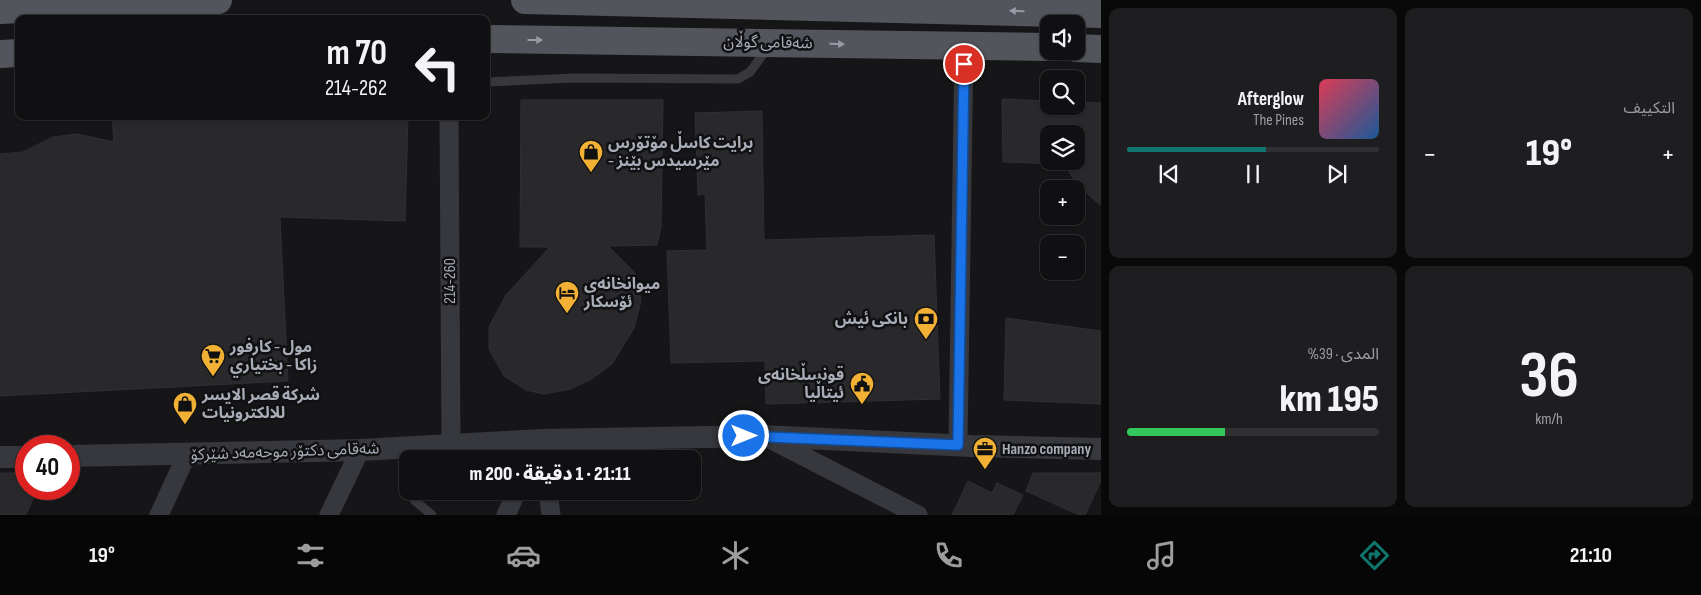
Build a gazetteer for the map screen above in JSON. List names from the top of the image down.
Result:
{
  "streets": {
    "main road": ["شەقامی گوڵان"],
    "street": ["214-260", "شەقامی دکتۆر موحەمەد شێرکۆ"]
  },
  "crossings": [
    ["214-260", "شەقامی دکتۆر موحەمەد شێرکۆ"]
  ],
  "places": {
    "shop": ["برایت کاسڵ مۆتۆرس - مێرسیدس بێنز", "شركة قصر الايسر للالكترونيات"],
    "hotel": ["میوانخانەی ئۆسکار"],
    "bank": ["بانکی ئیش"],
    "supermarket": ["مول - كارفور زاكا - بختياري"],
    "public building": ["قونسڵخانەی ئیتاڵیا"],
    "office": ["Hanzo company"]
  },
  "page": {
    "tile": [
      "التكييف",
      ["36", "km/h"],
      ["المدى · 39%", "195 km"]
    ],
    "map_buttons": ["+", "−"],
    "turn": ["70 m", "214-262"],
    "song": ["Afterglow", "The Pines"],
    "heat": ["−", "19°", "+"],
    "limit": "40",
    "trip": "21:11 · 1 دقيقة · 200 m",
    "tabs": ["21:10", "19°"]
  }
}
